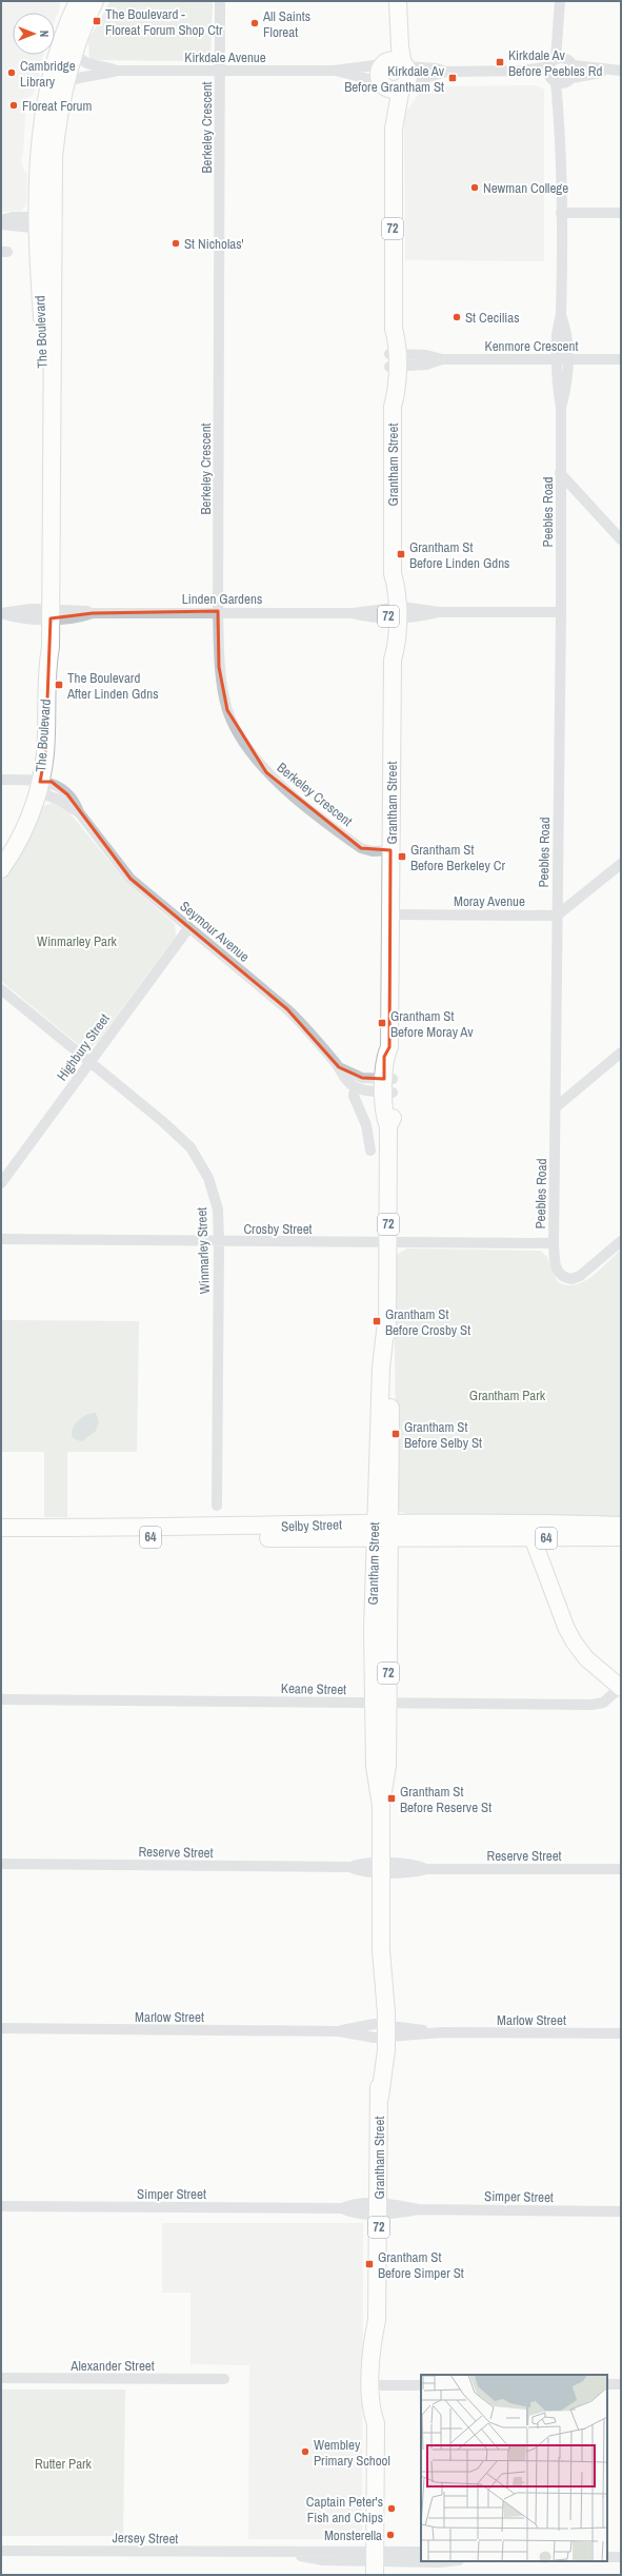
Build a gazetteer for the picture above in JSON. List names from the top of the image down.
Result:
{
  "streets": {
    "main road": [
      "72",
      "The Boulevard",
      "Grantham Street",
      "Selby Street",
      "64"
    ],
    "street": [
      "Kirkdale Avenue",
      "Berkeley Crescent",
      "Kenmore Crescent",
      "Peebles Road",
      "Linden Gardens",
      "Moray Avenue",
      "Seymour Avenue",
      "Highbury Street",
      "Crosby Street",
      "Winmarley Street",
      "Keane Street",
      "Reserve Street",
      "Marlow Street",
      "Simper Street",
      "Alexander Street",
      "Jersey Street"
    ]
  },
  "crossings": [
    ["Kirkdale Avenue", "Berkeley Crescent"],
    ["Kirkdale Avenue", "72"],
    ["Kirkdale Avenue", "The Boulevard"],
    ["Kirkdale Avenue", "Grantham Street"],
    ["Kirkdale Avenue", "Peebles Road"],
    ["Berkeley Crescent", "Grantham Street"],
    ["Berkeley Crescent", "Linden Gardens"],
    ["72", "Grantham Street"],
    ["The Boulevard", "Linden Gardens"],
    ["The Boulevard", "Seymour Avenue"],
    ["Kenmore Crescent", "Grantham Street"],
    ["Kenmore Crescent", "Peebles Road"],
    ["Grantham Street", "Linden Gardens"],
    ["Grantham Street", "Moray Avenue"],
    ["Grantham Street", "Seymour Avenue"],
    ["Grantham Street", "Crosby Street"],
    ["Grantham Street", "Selby Street"],
    ["Grantham Street", "Keane Street"],
    ["Grantham Street", "Reserve Street"],
    ["Grantham Street", "Marlow Street"],
    ["Grantham Street", "Simper Street"],
    ["Grantham Street", "Jersey Street"],
    ["Peebles Road", "Linden Gardens"],
    ["Peebles Road", "Moray Avenue"],
    ["Peebles Road", "Crosby Street"],
    ["Seymour Avenue", "Highbury Street"],
    ["Highbury Street", "Winmarley Street"],
    ["Crosby Street", "Winmarley Street"]
  ],
  "parks": ["Winmarley Park", "Grantham Park", "Rutter Park"],
  "places": {
    "transit": [
      "The Boulevard - Floreat Forum Shop Ctr",
      "Kirkdale Av Before Peebles Rd",
      "Kirkdale Av Before Grantham St",
      "Grantham St Before Linden Gdns",
      "The Boulevard After Linden Gdns",
      "Grantham St Before Berkeley Cr",
      "Grantham St Before Moray Av",
      "Grantham St Before Crosby St",
      "Grantham St Before Selby St",
      "Grantham St Before Reserve St",
      "Grantham St Before Simper St"
    ],
    "other": [
      "All Saints Floreat",
      "Cambridge Library",
      "Floreat Forum",
      "Newman College",
      "St Nicholas'",
      "St Cecilias",
      "Wembley Primary School",
      "Captain Peter's Fish and Chips",
      "Monsterella"
    ]
  },
  "north": "right"
}
